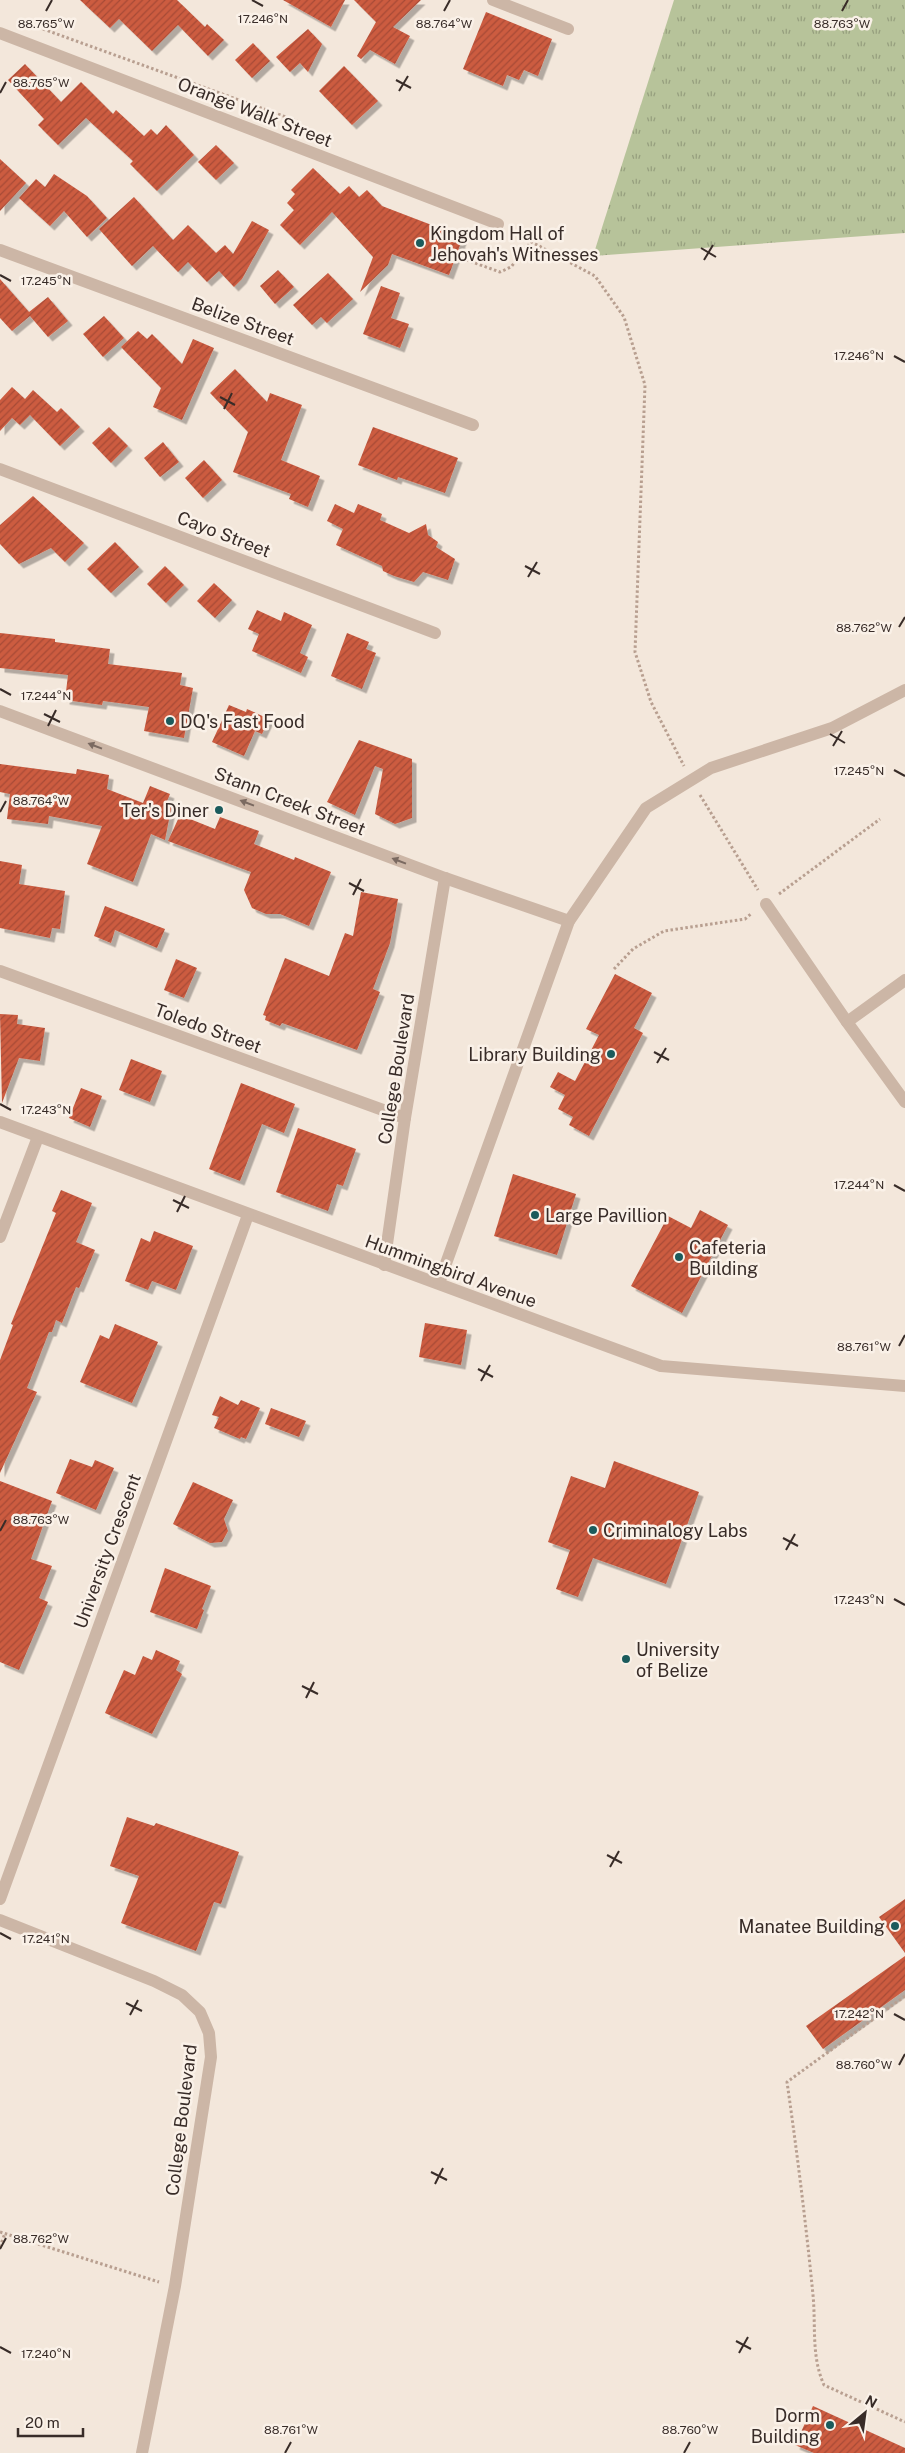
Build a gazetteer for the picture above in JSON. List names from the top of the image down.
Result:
{
  "streets": {
    "street": [
      "Orange Walk Street",
      "Belize Street",
      "Cayo Street",
      "Stann Creek Street",
      "Toledo Street",
      "College Boulevard",
      "Hummingbird Avenue",
      "University Crescent"
    ]
  },
  "crossings": [
    ["Stann Creek Street", "College Boulevard"],
    ["Toledo Street", "College Boulevard"],
    ["College Boulevard", "Hummingbird Avenue"],
    ["Hummingbird Avenue", "University Crescent"]
  ],
  "one_way": ["Stann Creek Street"],
  "places": [
    "Kingdom Hall of Jehovah's Witnesses",
    "DQ's Fast Food",
    "Ter's Diner",
    "Library Building",
    "Large Pavillion",
    "Cafeteria Building",
    "Criminalogy Labs",
    "University of Belize",
    "Manatee Building",
    "Dorm Building"
  ],
  "scale_bar": "20 m",
  "north": "top right",
  "coordinates": [
    "17.246°N",
    "88.765°W",
    "88.764°W",
    "88.763°W",
    "17.245°N",
    "88.762°W",
    "17.244°N",
    "17.243°N",
    "88.761°W",
    "17.241°N",
    "17.242°N",
    "88.760°W",
    "17.240°N"
  ]
}
